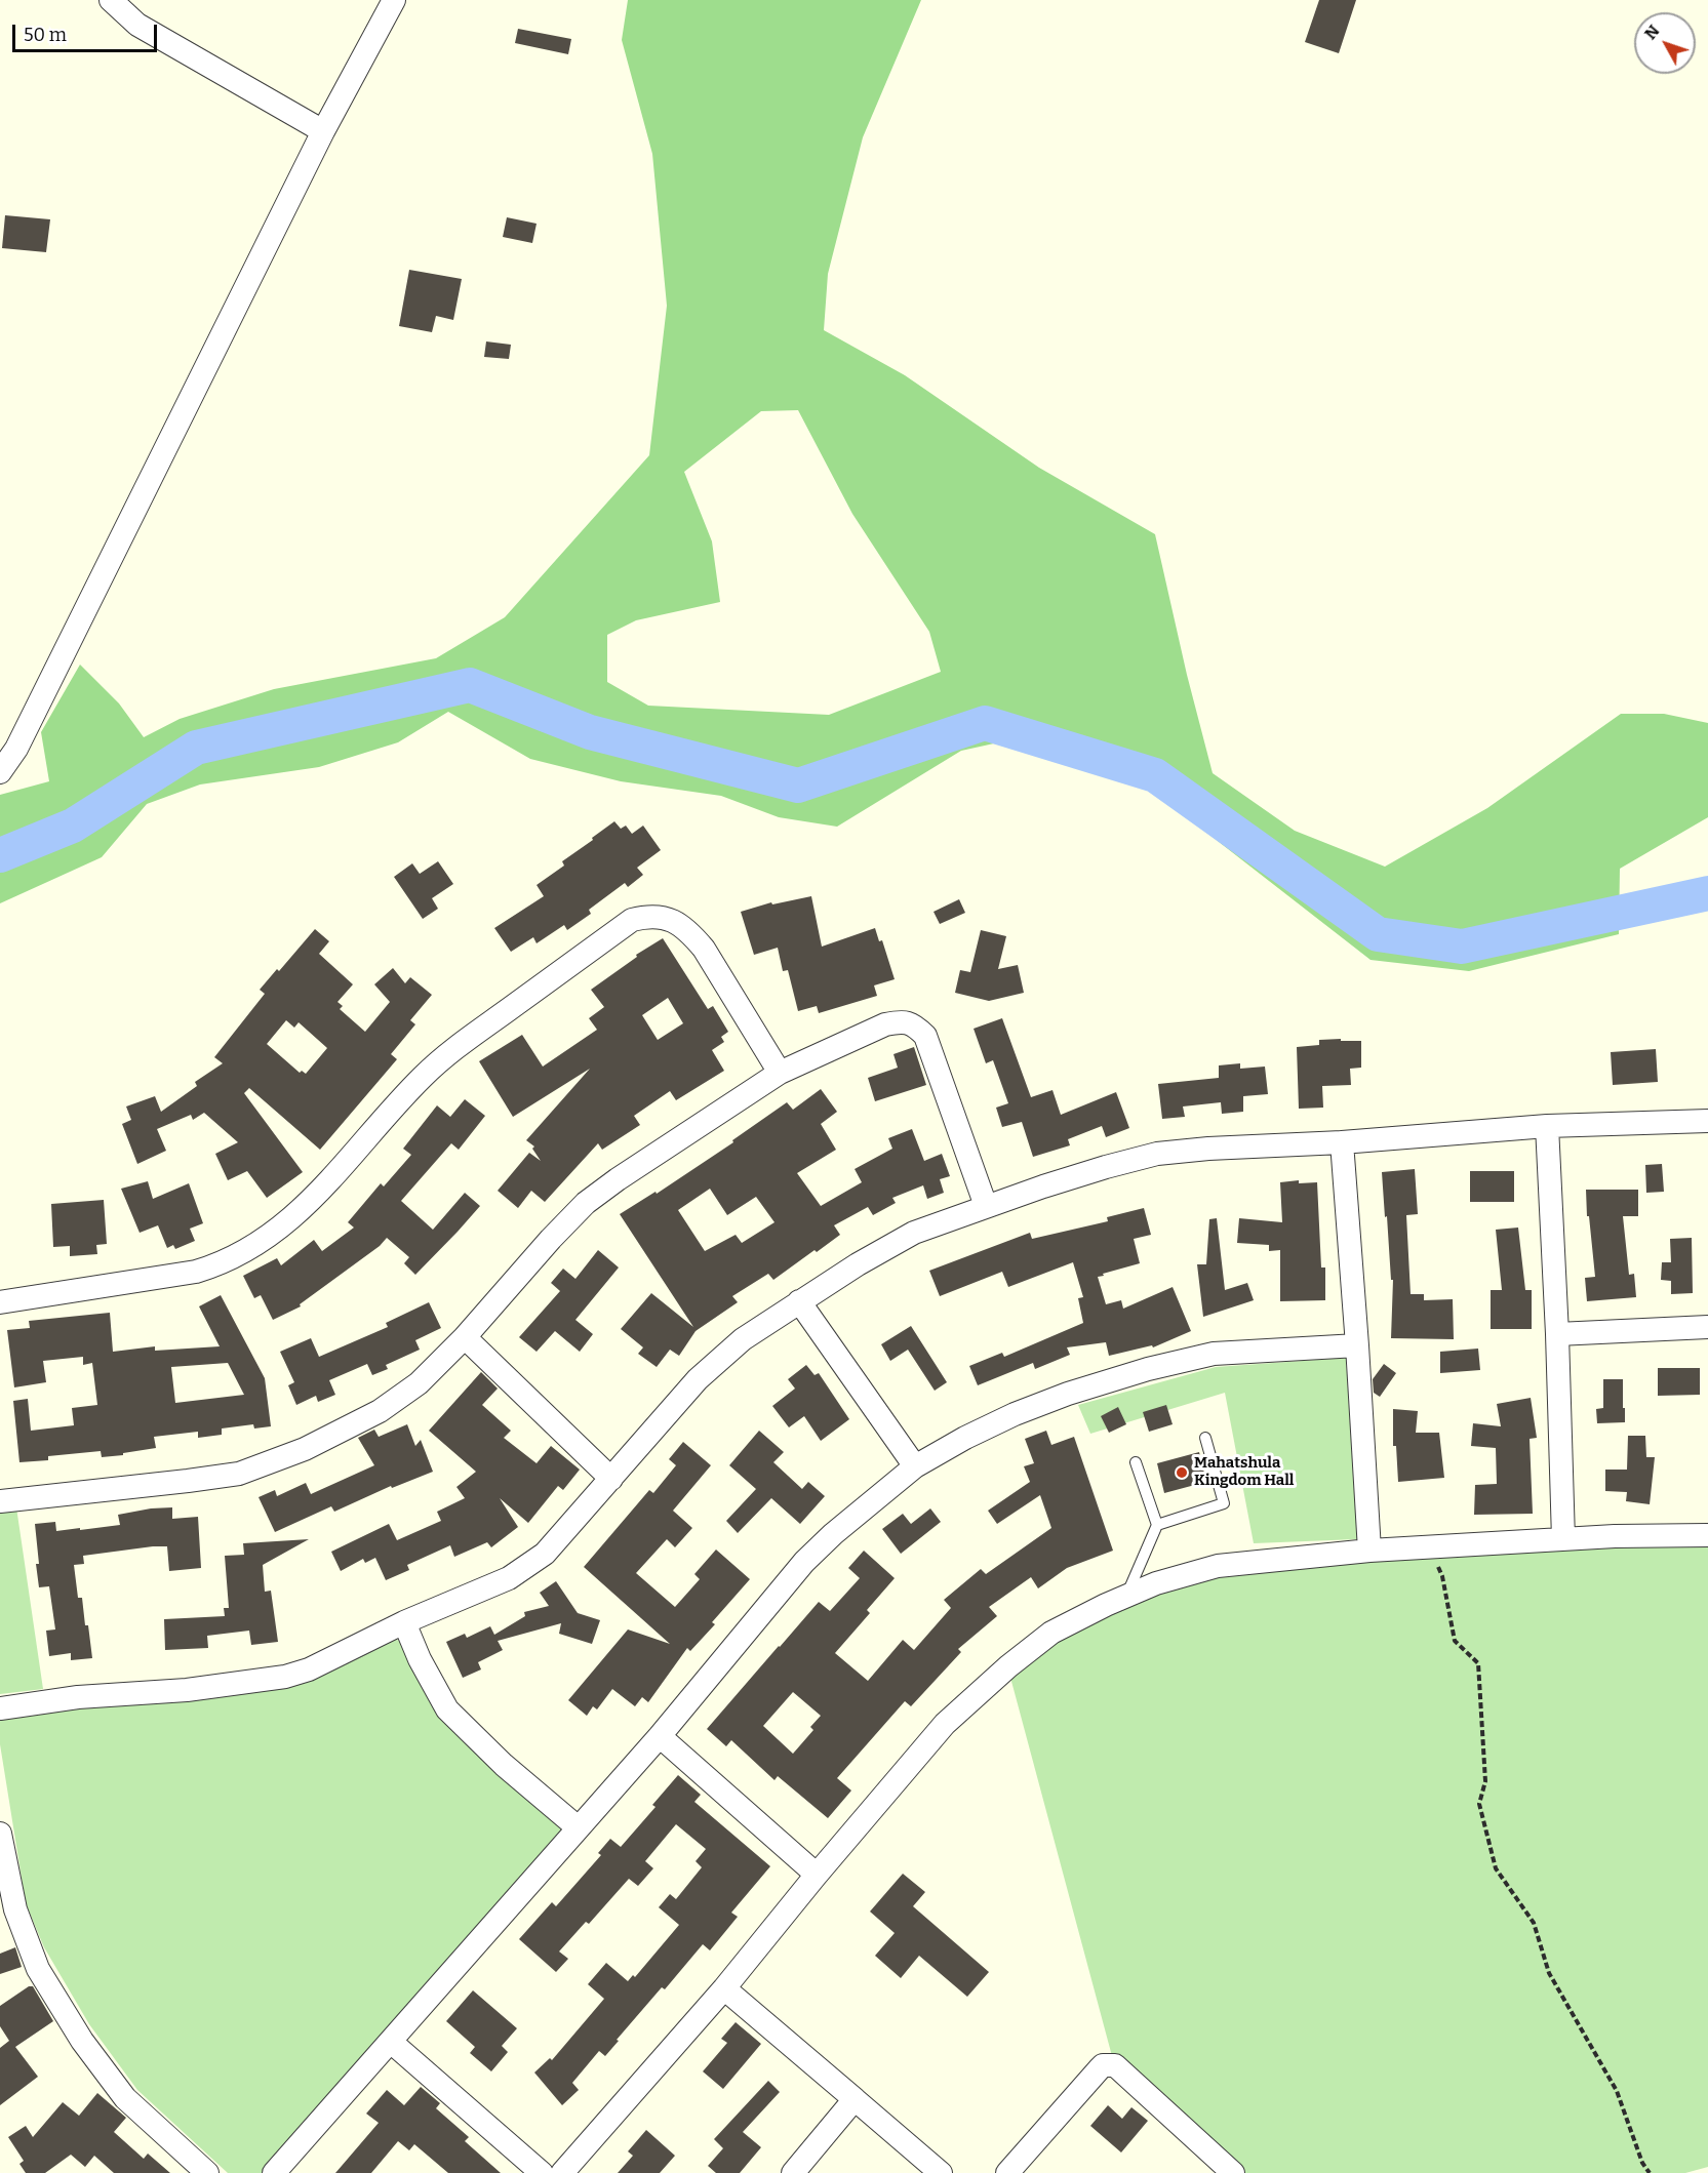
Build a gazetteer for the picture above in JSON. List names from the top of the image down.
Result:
{
  "places": ["Mahatshula Kingdom Hall"],
  "scale_bar": "50 m",
  "north": "top left"
}
